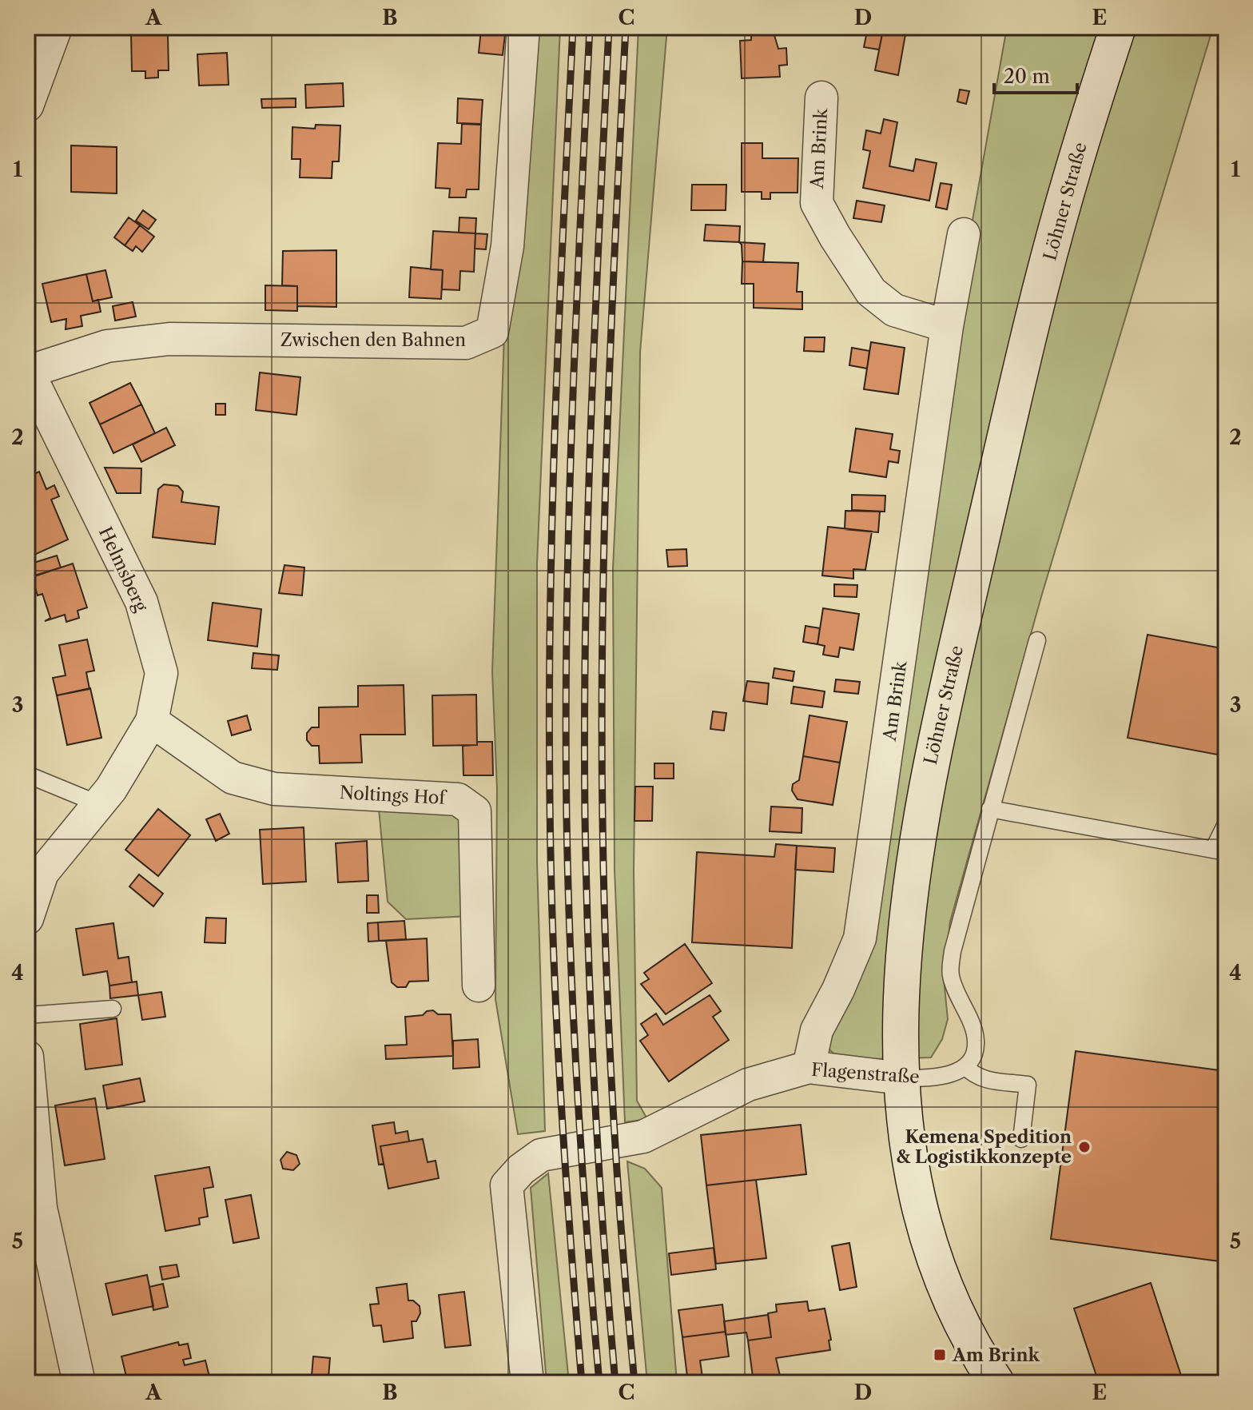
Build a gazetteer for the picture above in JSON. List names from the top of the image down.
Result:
{
  "streets": {
    "main road": ["Löhner Straße"],
    "street": [
      "Am Brink",
      "Zwischen den Bahnen",
      "Helmsberg",
      "Noltings Hof",
      "Flagenstraße"
    ]
  },
  "crossings": [
    ["Am Brink", "Flagenstraße"],
    ["Löhner Straße", "Flagenstraße"],
    ["Zwischen den Bahnen", "Helmsberg"],
    ["Helmsberg", "Noltings Hof"]
  ],
  "places": {
    "other": ["Kemena Spedition & Logistikkonzepte"],
    "transit": ["Am Brink"]
  },
  "scale_bar": "20 m",
  "grid": {
    "columns": [
      "A",
      "B",
      "C",
      "D",
      "E"
    ],
    "rows": [
      "1",
      "2",
      "3",
      "4",
      "5"
    ]
  }
}
